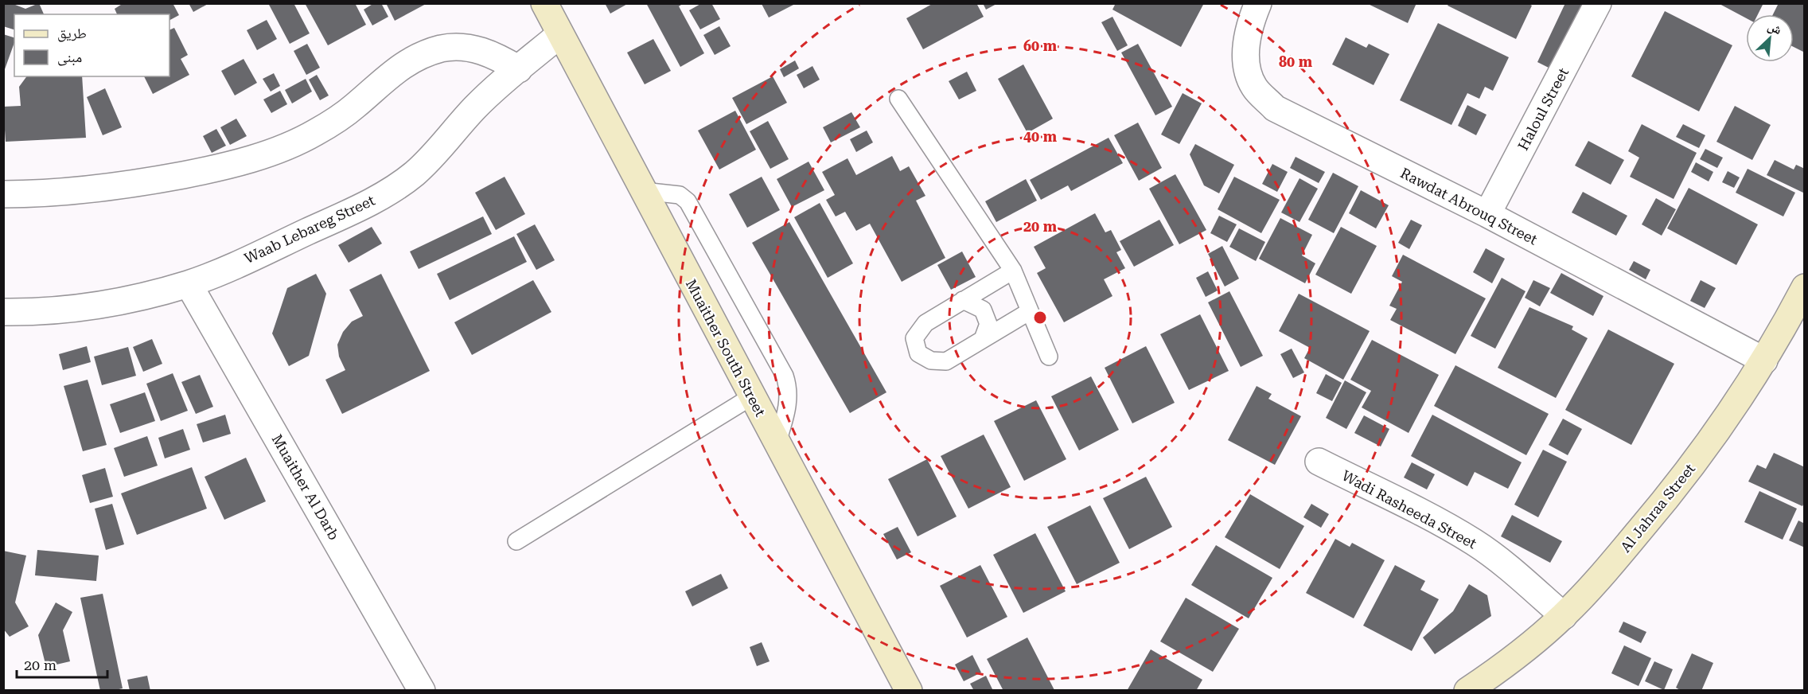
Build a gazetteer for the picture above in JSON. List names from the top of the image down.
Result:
{
  "streets": {
    "street": [
      "Haloul Street",
      "Rawdat Abrouq Street",
      "Waab Lebareg Street",
      "Muaither South Street",
      "Muaither Al Darb",
      "Al Jahraa Street",
      "Wadi Rasheeda Street"
    ]
  },
  "crossings": [
    ["Haloul Street", "Rawdat Abrouq Street"],
    ["Rawdat Abrouq Street", "Al Jahraa Street"],
    ["Waab Lebareg Street", "Muaither South Street"],
    ["Waab Lebareg Street", "Muaither Al Darb"],
    ["Al Jahraa Street", "Wadi Rasheeda Street"]
  ],
  "legend": ["طريق", "مبنى"],
  "scale_bar": "20 m",
  "north": "top right",
  "rings": [
    "60 m",
    "80 m",
    "40 m",
    "20 m"
  ]
}
